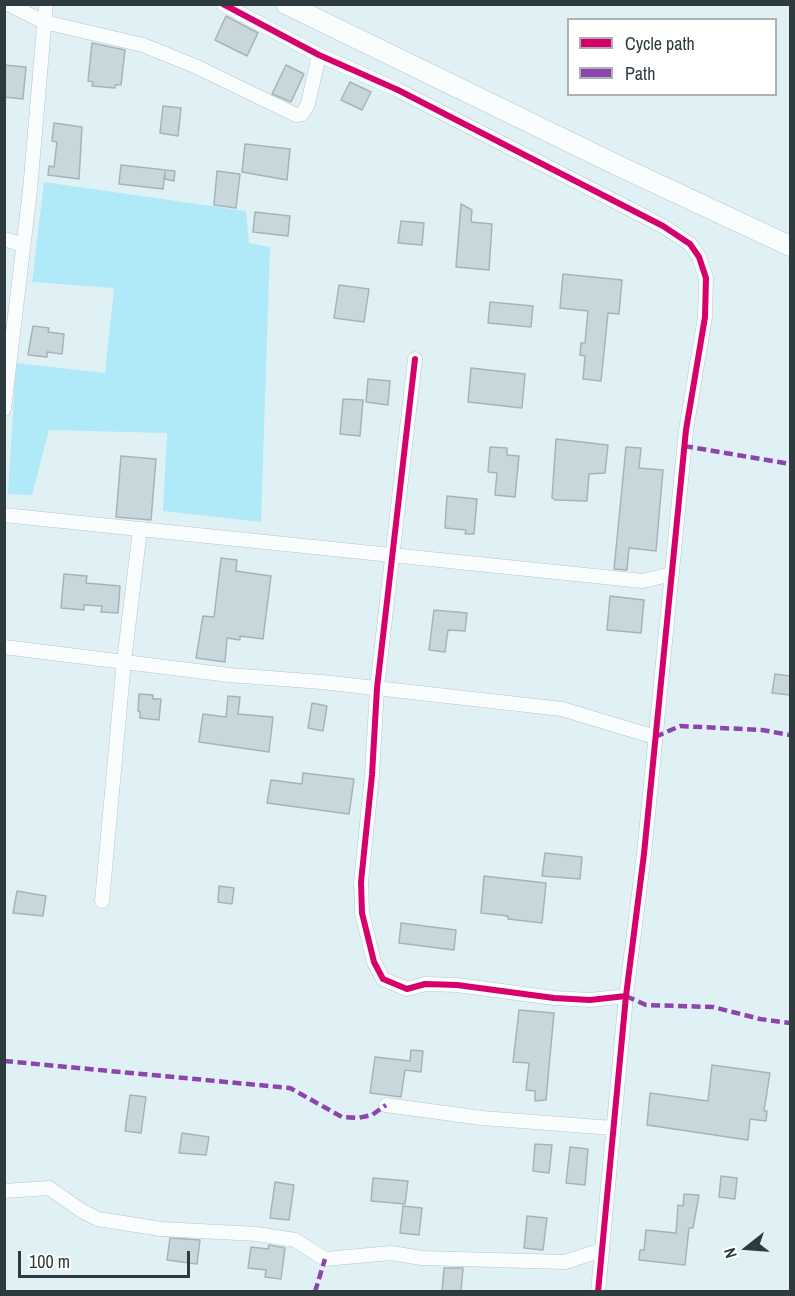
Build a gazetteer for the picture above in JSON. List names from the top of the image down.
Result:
{
  "legend": ["Cycle path", "Path"],
  "scale_bar": "100 m",
  "north": "left"
}
